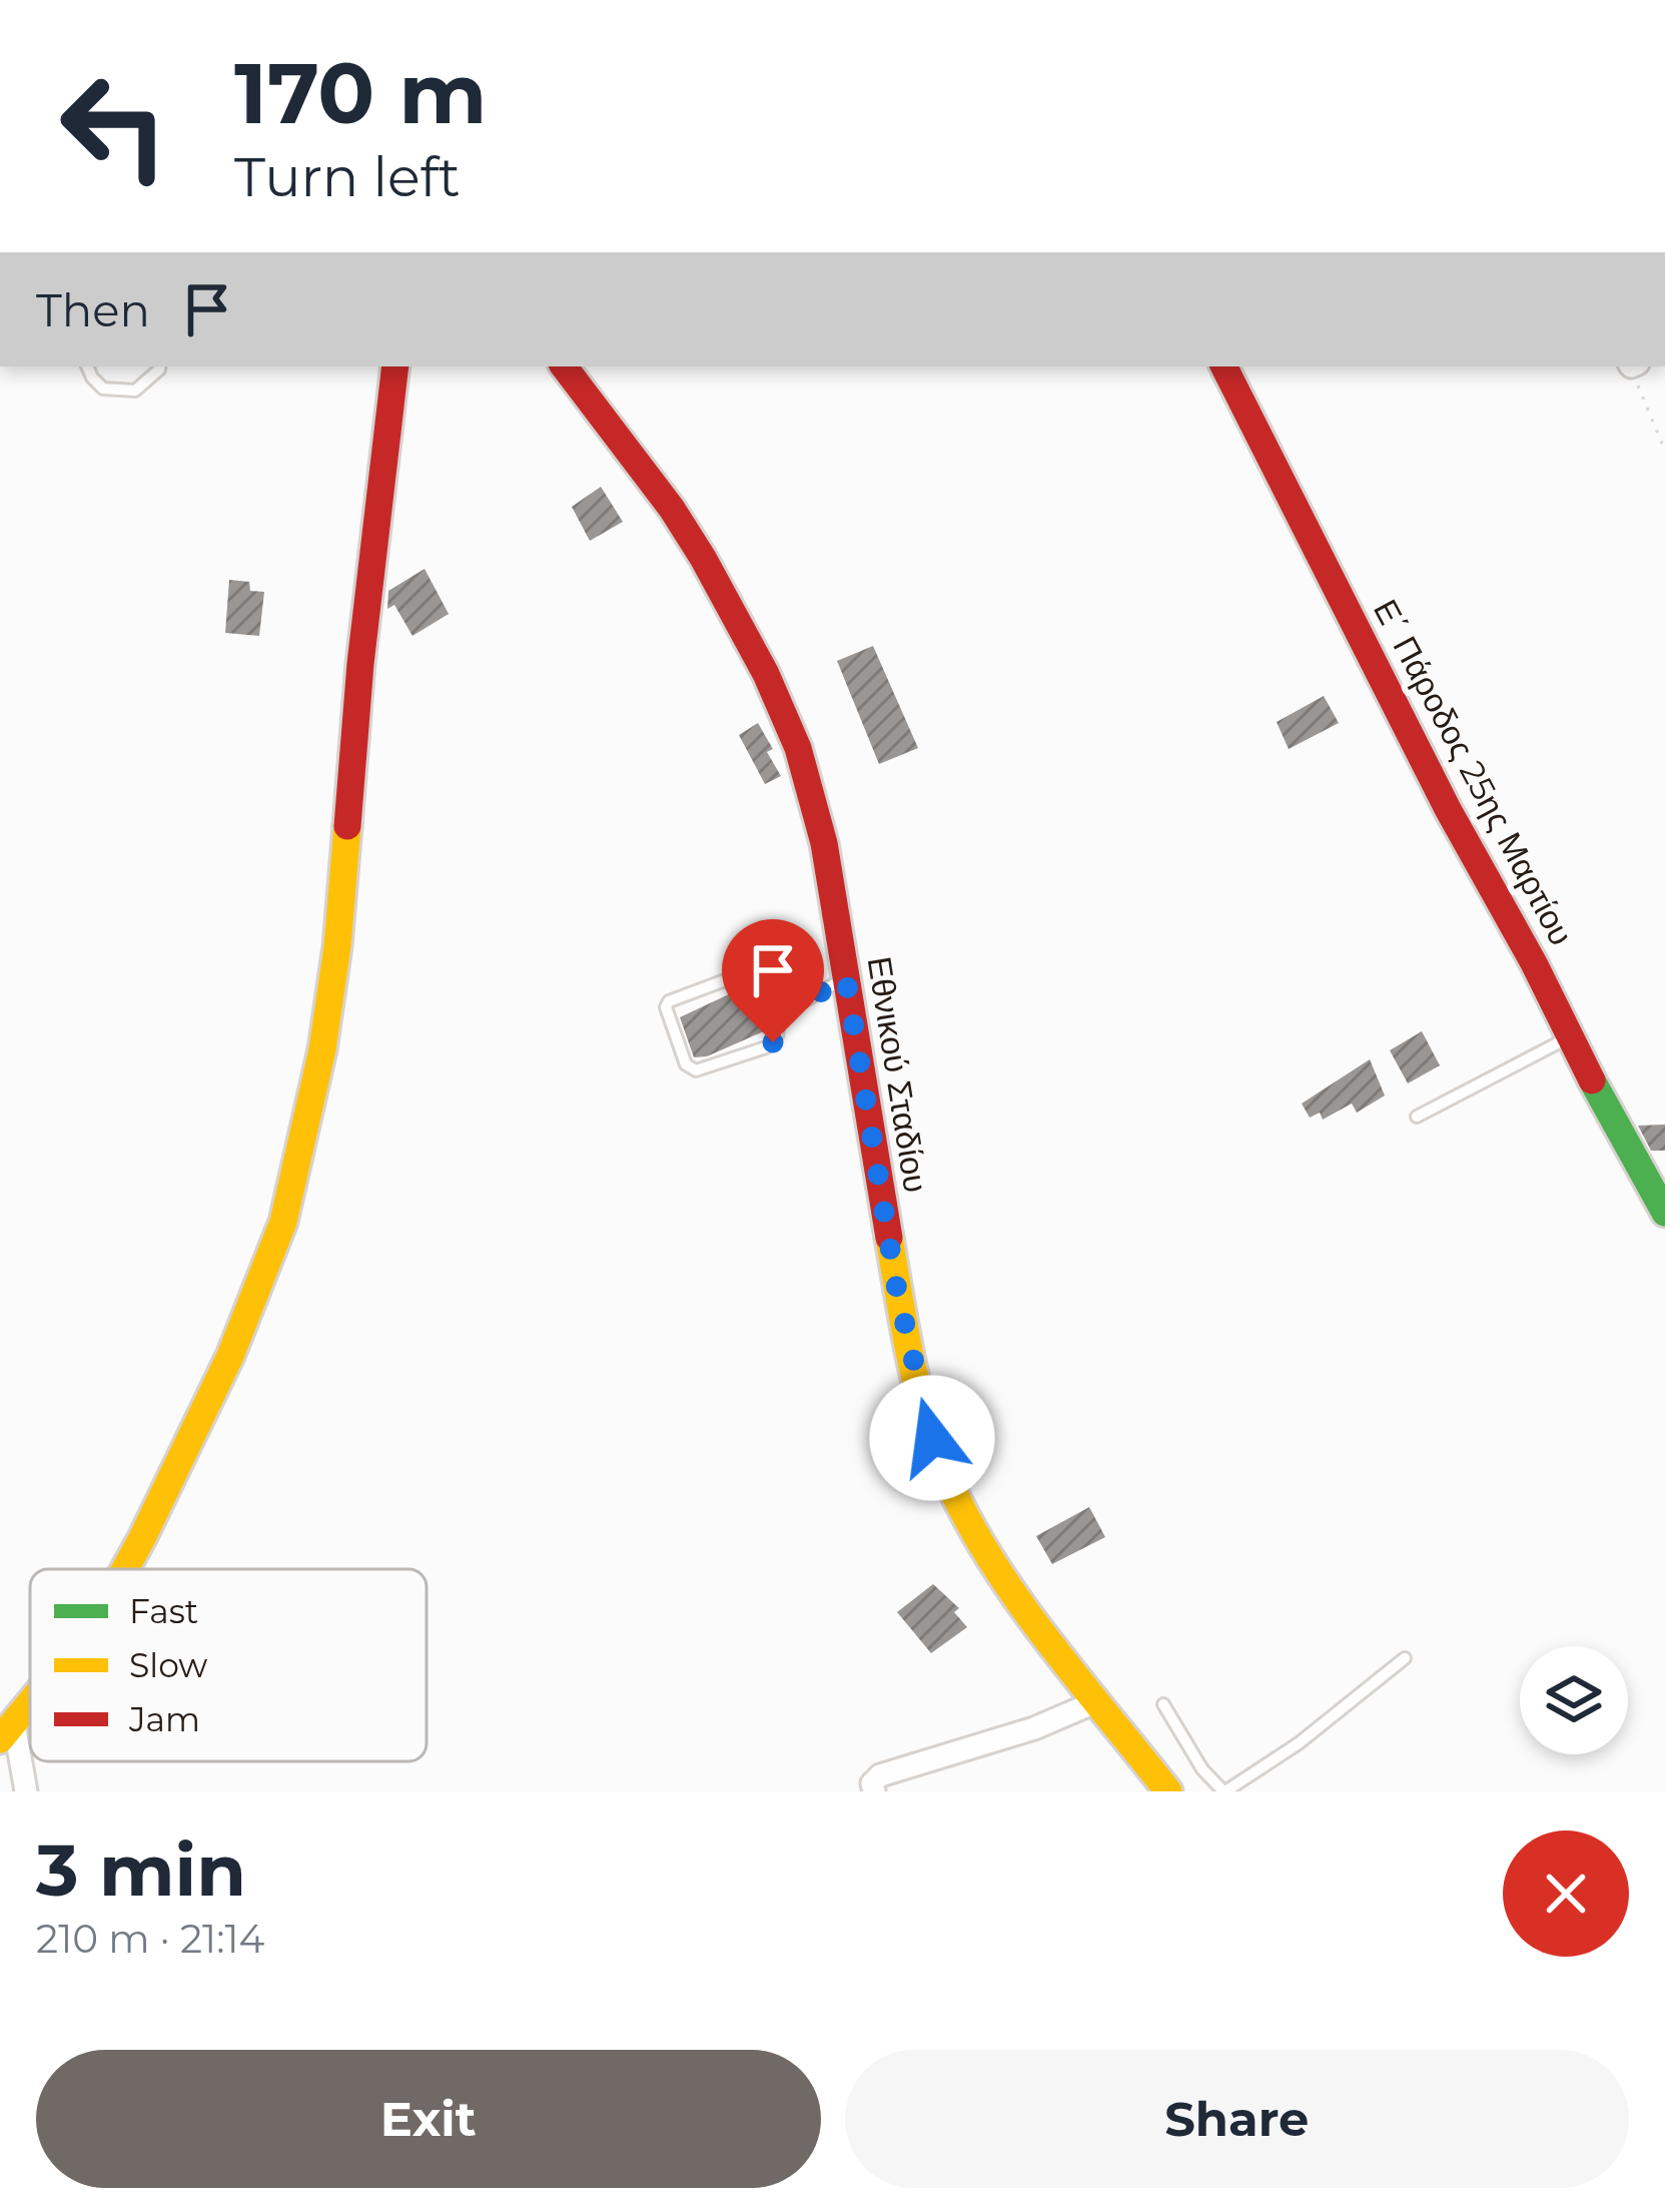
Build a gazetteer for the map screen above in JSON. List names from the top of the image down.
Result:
{
  "streets": {
    "street": ["Ε΄ Πάροδος 25ης Μαρτίου", "Εθνικού Σταδίου"]
  },
  "legend": ["Fast", "Slow", "Jam"],
  "page": {
    "turn": ["170 m", "Turn left"],
    "then": "Then",
    "heading": ["3 min", "210 m · 21:14"],
    "buttons": ["Exit", "Share"]
  }
}
